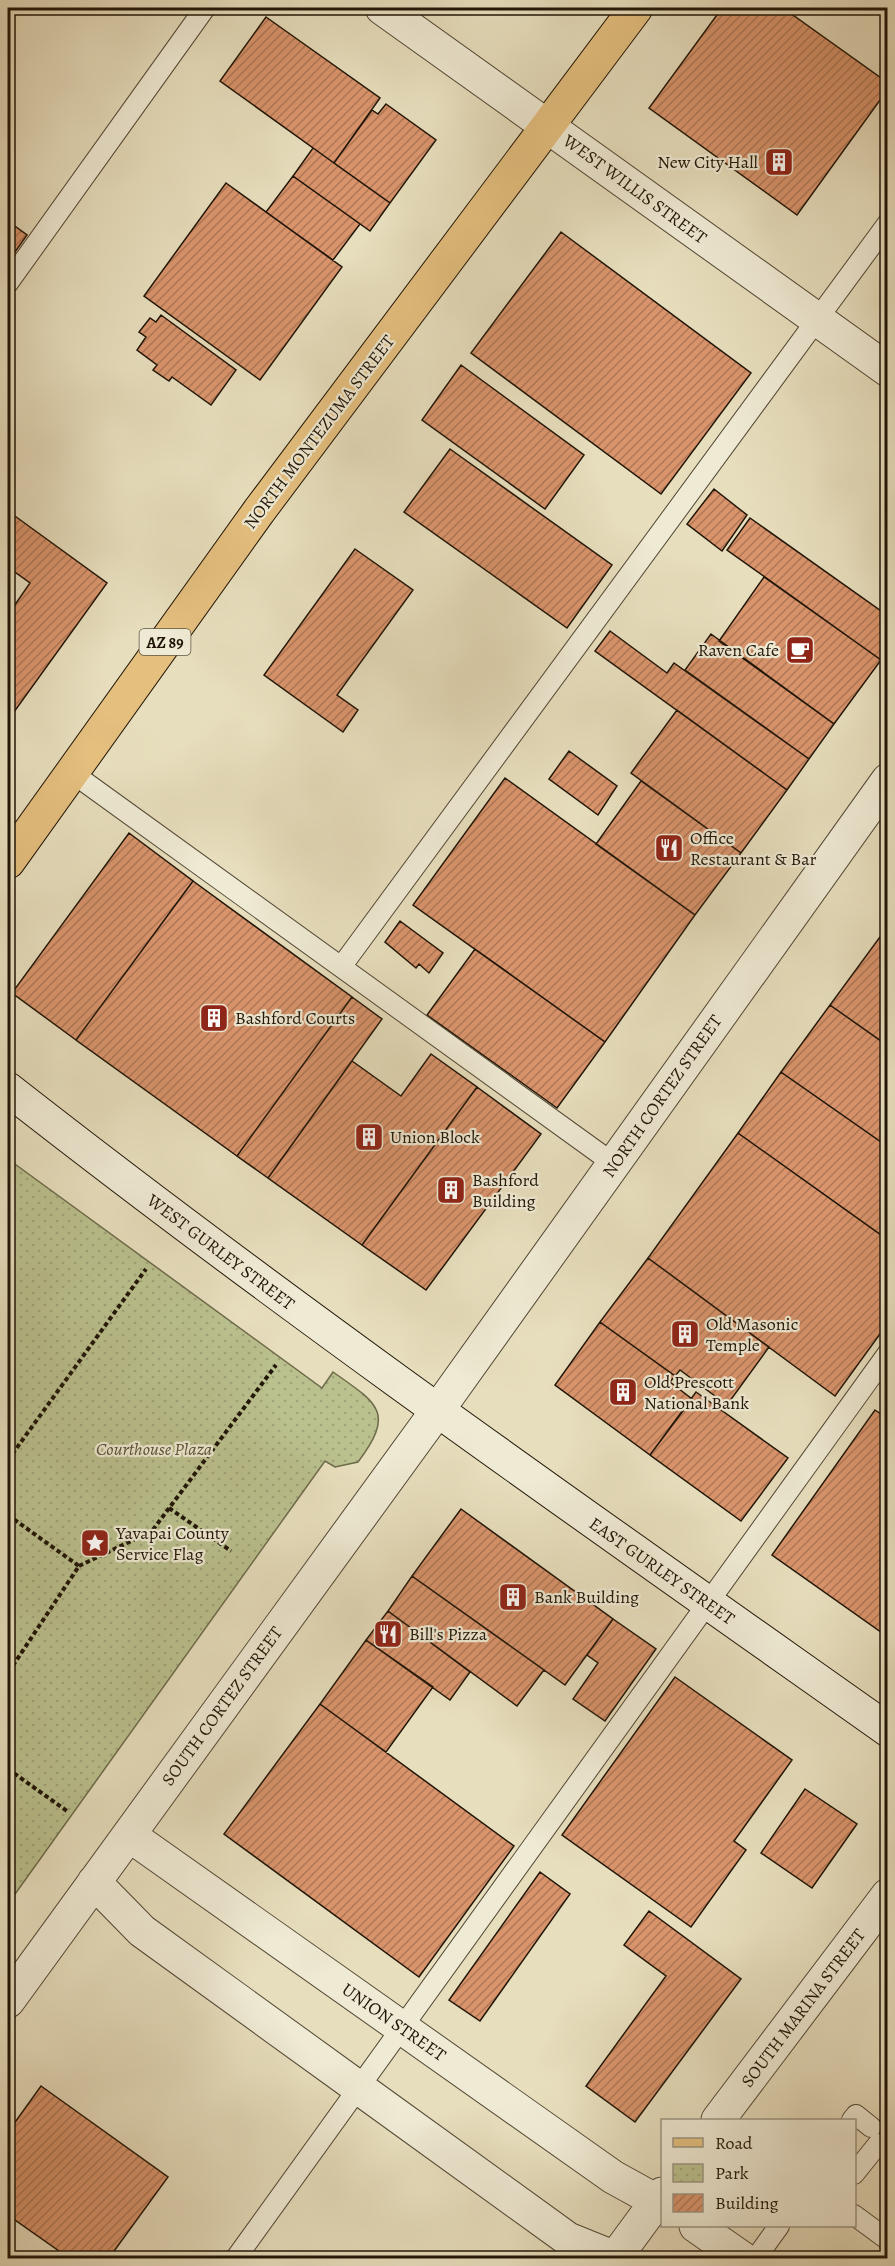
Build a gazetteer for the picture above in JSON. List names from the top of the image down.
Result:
{
  "streets": {
    "main road": ["NORTH MONTEZUMA STREET", "AZ 89"],
    "street": [
      "WEST WILLIS STREET",
      "NORTH CORTEZ STREET",
      "WEST GURLEY STREET",
      "EAST GURLEY STREET",
      "SOUTH CORTEZ STREET",
      "SOUTH MARINA STREET",
      "UNION STREET"
    ]
  },
  "crossings": [
    ["WEST WILLIS STREET", "NORTH MONTEZUMA STREET"],
    ["NORTH CORTEZ STREET", "WEST GURLEY STREET"],
    ["NORTH CORTEZ STREET", "EAST GURLEY STREET"],
    ["NORTH CORTEZ STREET", "SOUTH CORTEZ STREET"],
    ["WEST GURLEY STREET", "EAST GURLEY STREET"],
    ["WEST GURLEY STREET", "SOUTH CORTEZ STREET"],
    ["EAST GURLEY STREET", "SOUTH CORTEZ STREET"],
    ["SOUTH CORTEZ STREET", "UNION STREET"]
  ],
  "parks": ["Courthouse Plaza"],
  "places": {
    "building": [
      "New City Hall",
      "Bashford Courts",
      "Union Block",
      "Bashford Building",
      "Old Masonic Temple",
      "Old Prescott National Bank",
      "Bank Building"
    ],
    "cafe": ["Raven Cafe"],
    "restaurant": ["Office Restaurant & Bar", "Bill's Pizza"],
    "place": ["Yavapai County Service Flag"]
  },
  "legend": ["Road", "Park", "Building"]
}
